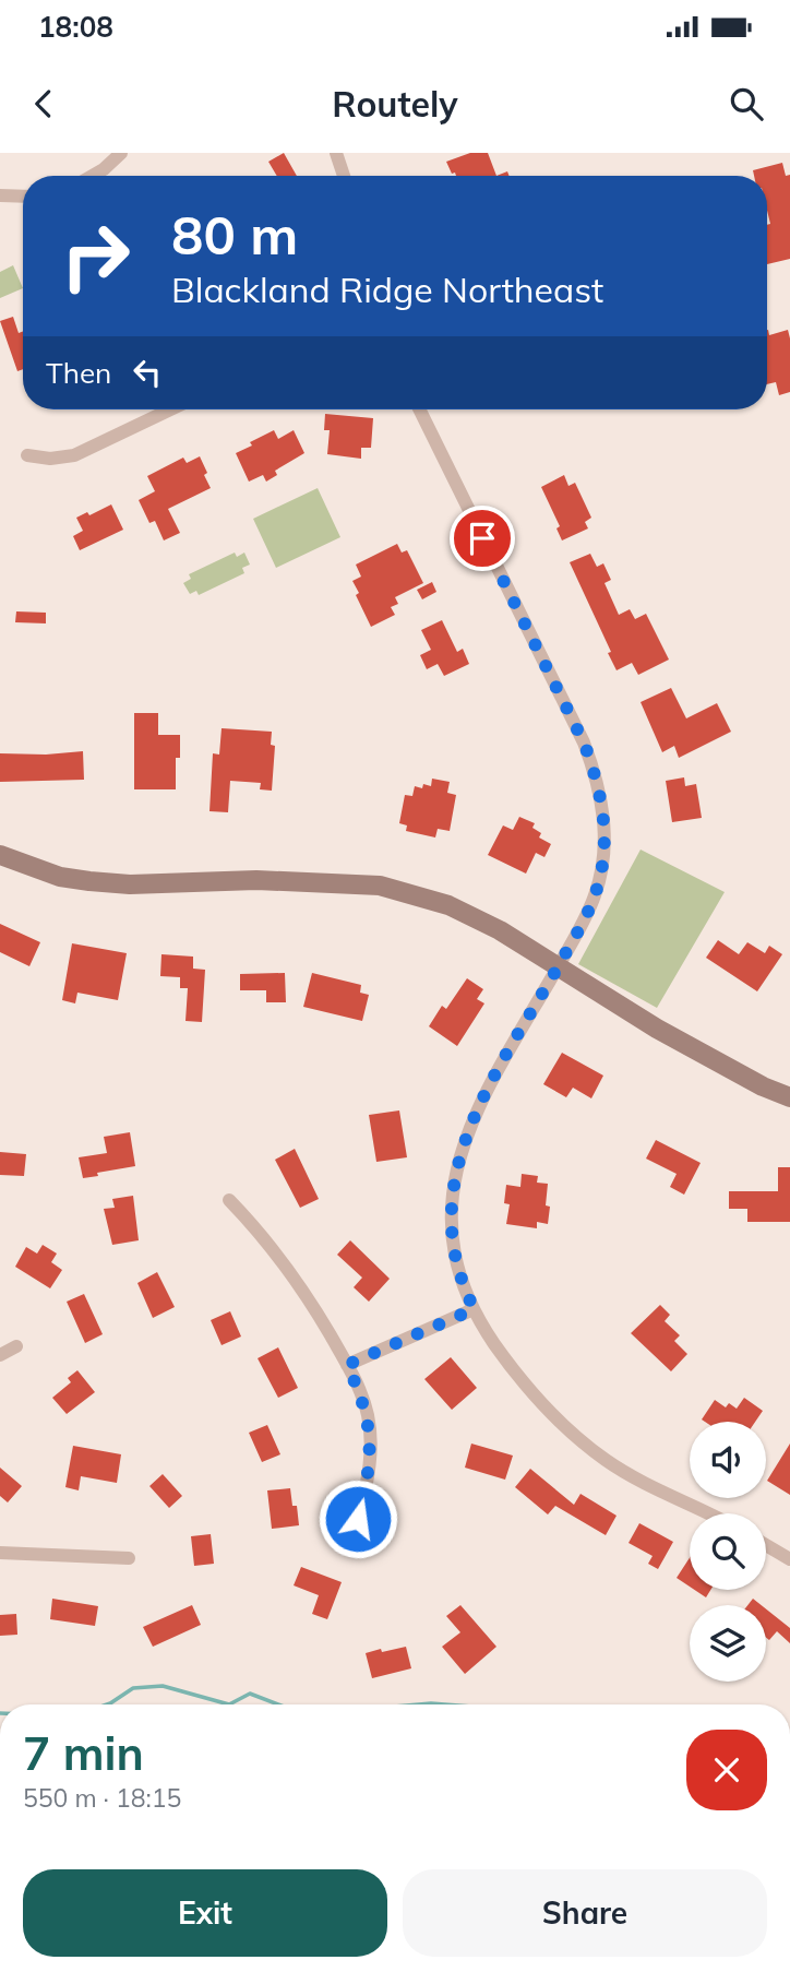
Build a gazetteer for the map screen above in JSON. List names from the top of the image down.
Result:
{
  "page": {
    "status": "18:08",
    "header": "Routely",
    "turn": ["80 m", "Blackland Ridge Northeast"],
    "then": "Then",
    "heading": ["7 min", "550 m · 18:15"],
    "buttons": ["Exit", "Share"]
  }
}
